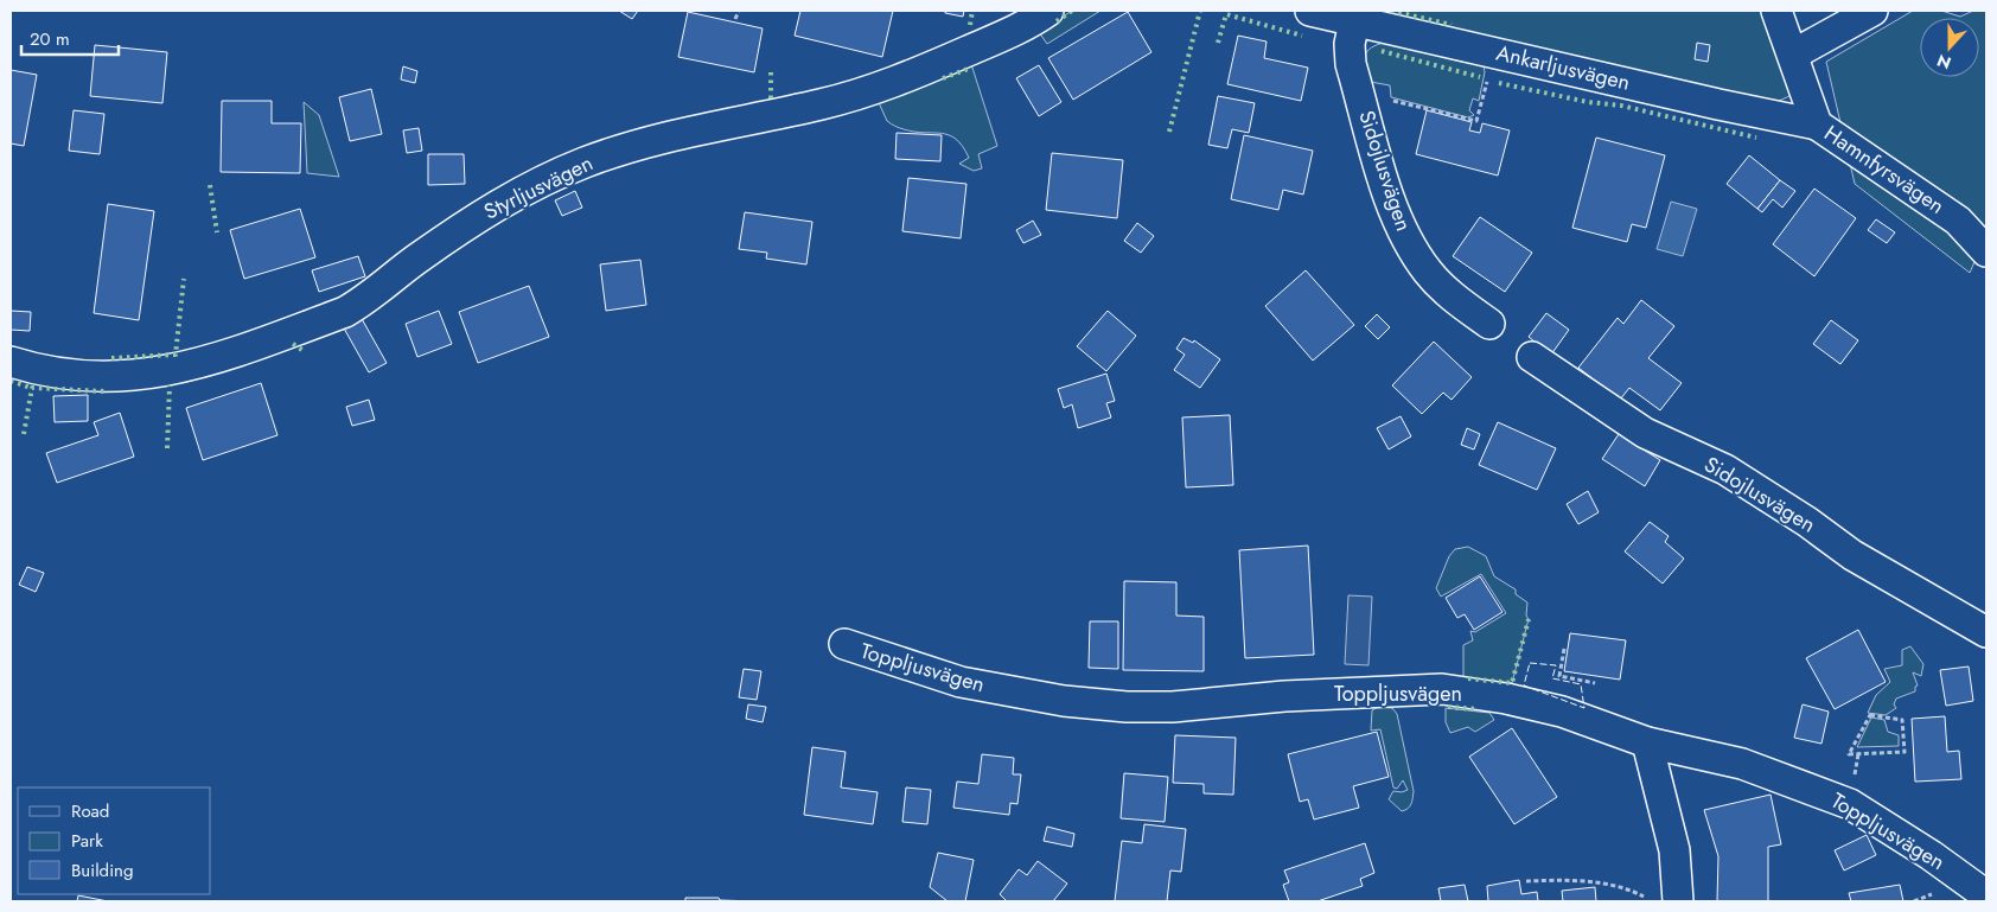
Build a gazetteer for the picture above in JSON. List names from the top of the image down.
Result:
{
  "streets": {
    "street": [
      "Ankarljusvägen",
      "Hamnfyrsvägen",
      "Sidojlusvägen",
      "Styrljusvägen",
      "Toppljusvägen"
    ]
  },
  "crossings": [
    ["Ankarljusvägen", "Hamnfyrsvägen"],
    ["Ankarljusvägen", "Sidojlusvägen"]
  ],
  "legend": ["Road", "Park", "Building"],
  "scale_bar": "20 m",
  "north": "bottom"
}
